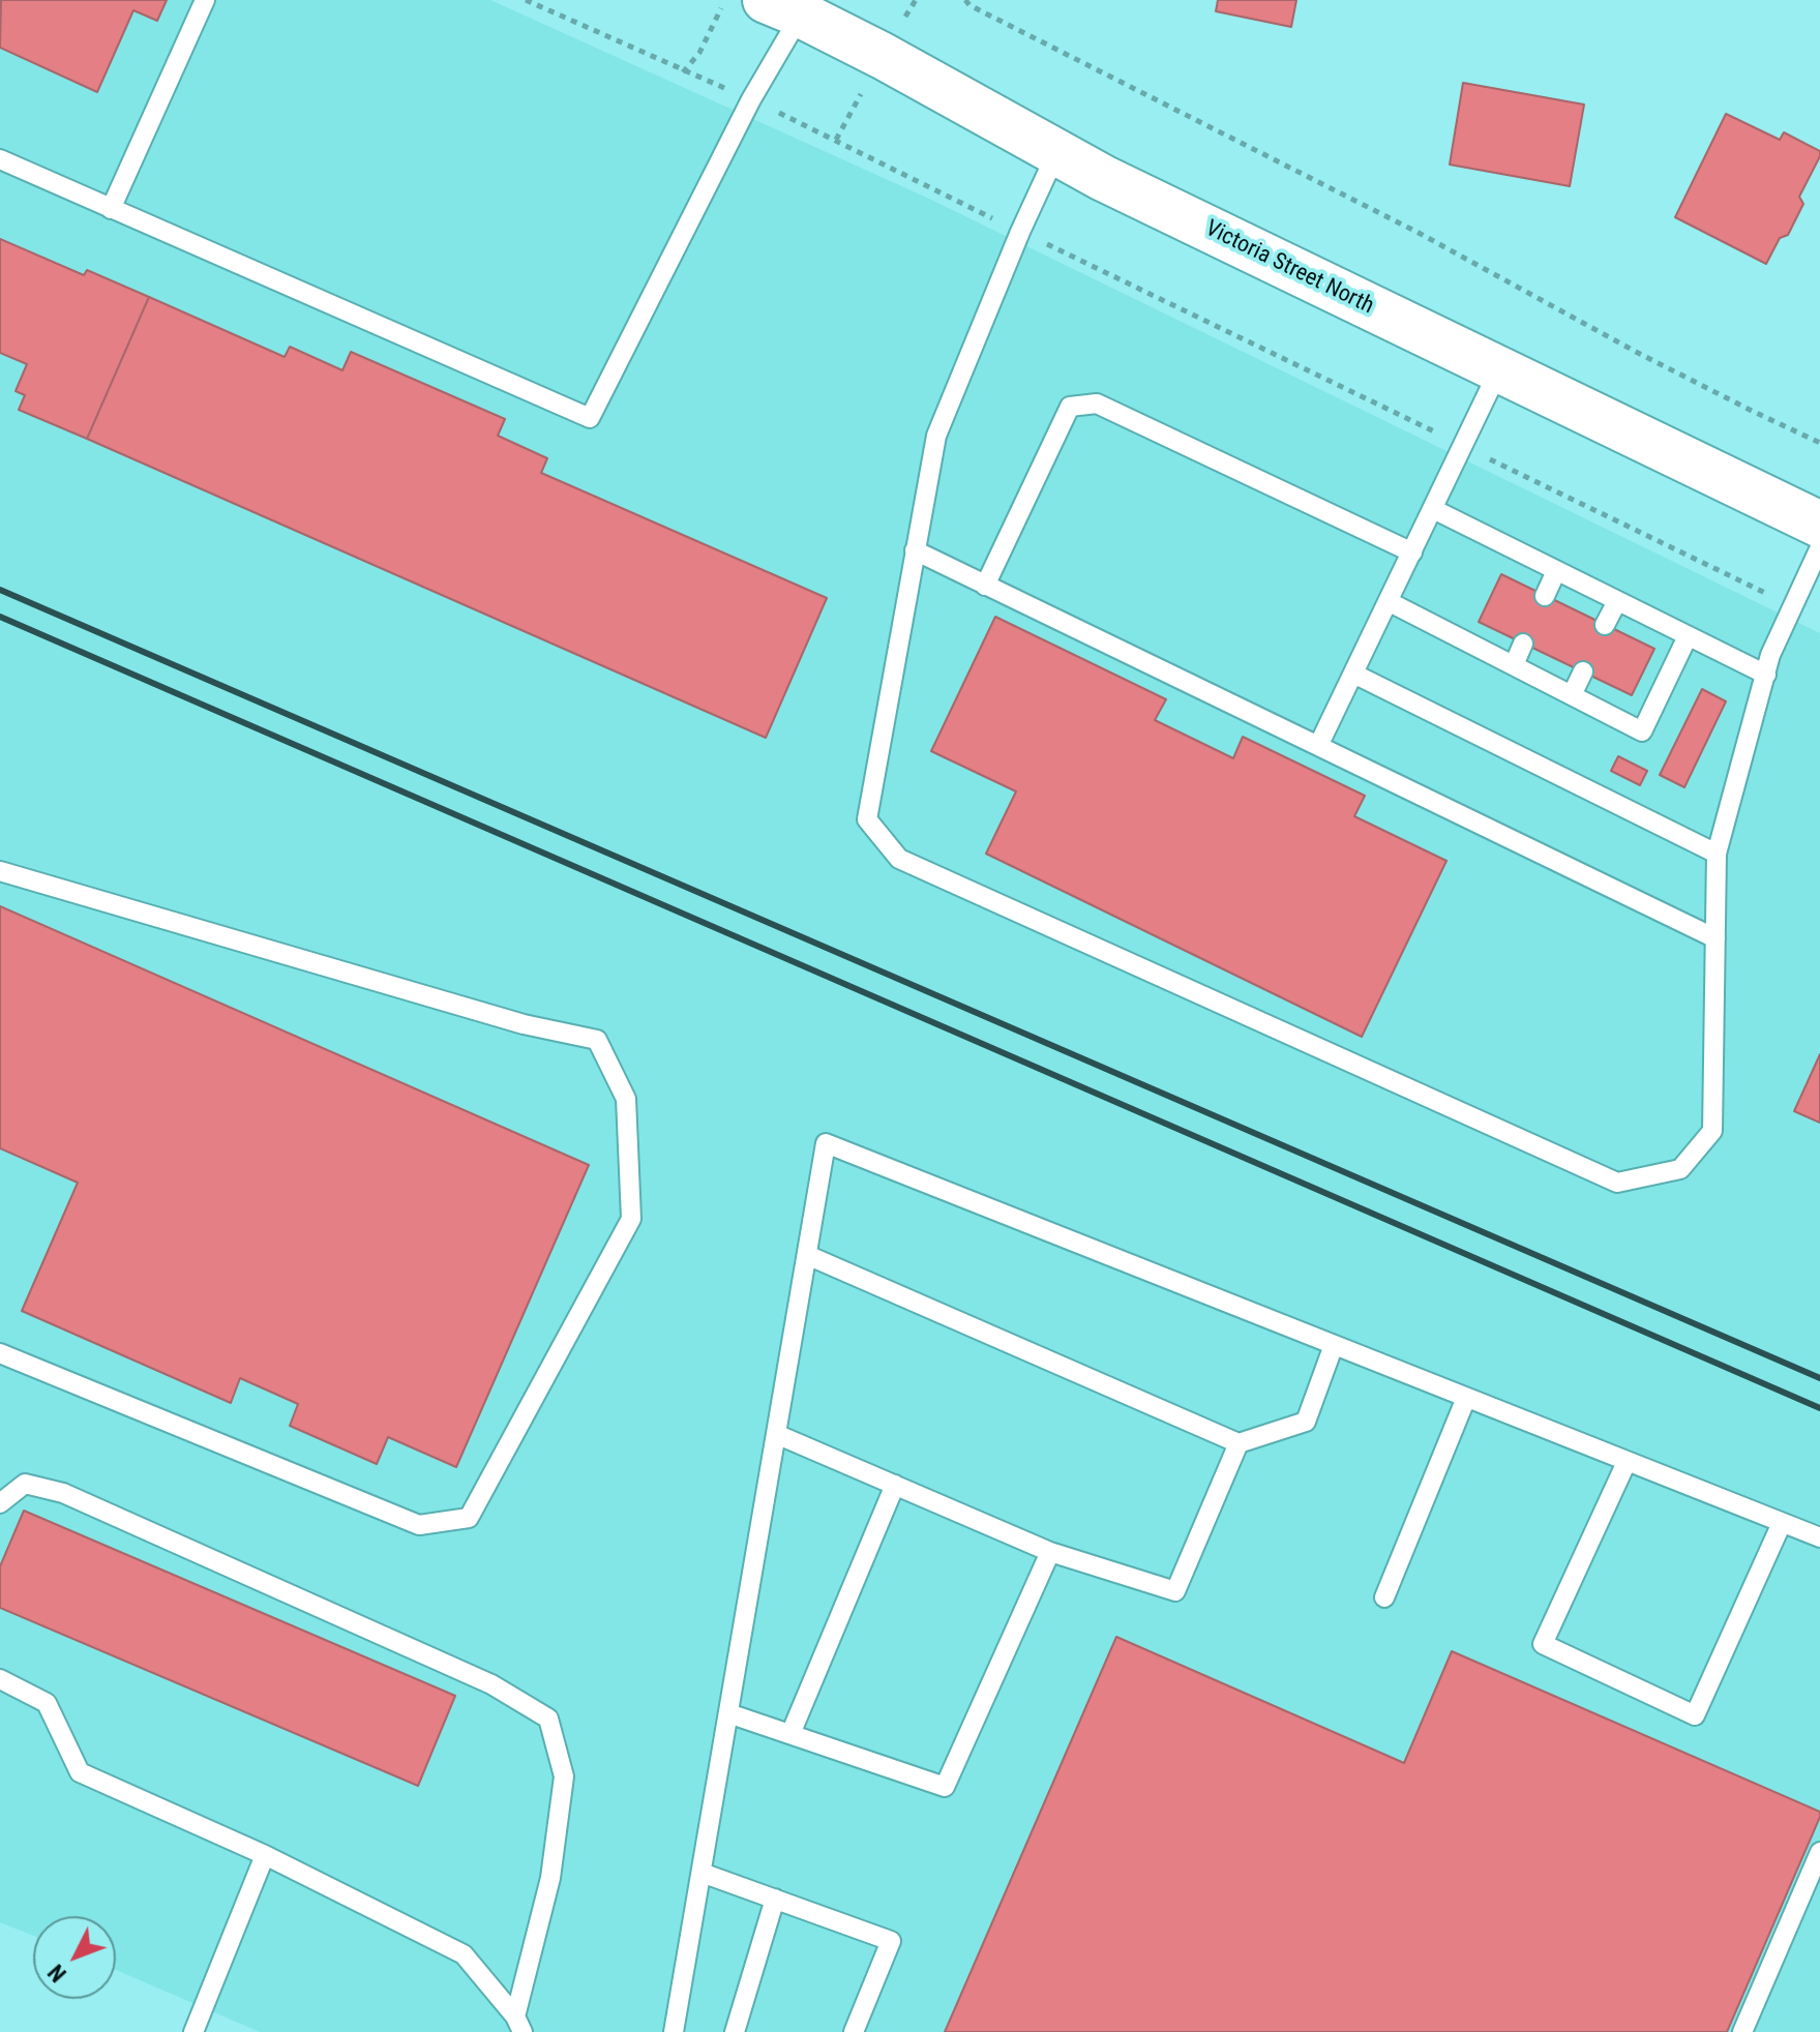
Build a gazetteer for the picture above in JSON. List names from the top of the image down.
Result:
{
  "streets": {
    "main road": ["Victoria Street North"]
  },
  "north": "bottom left"
}
